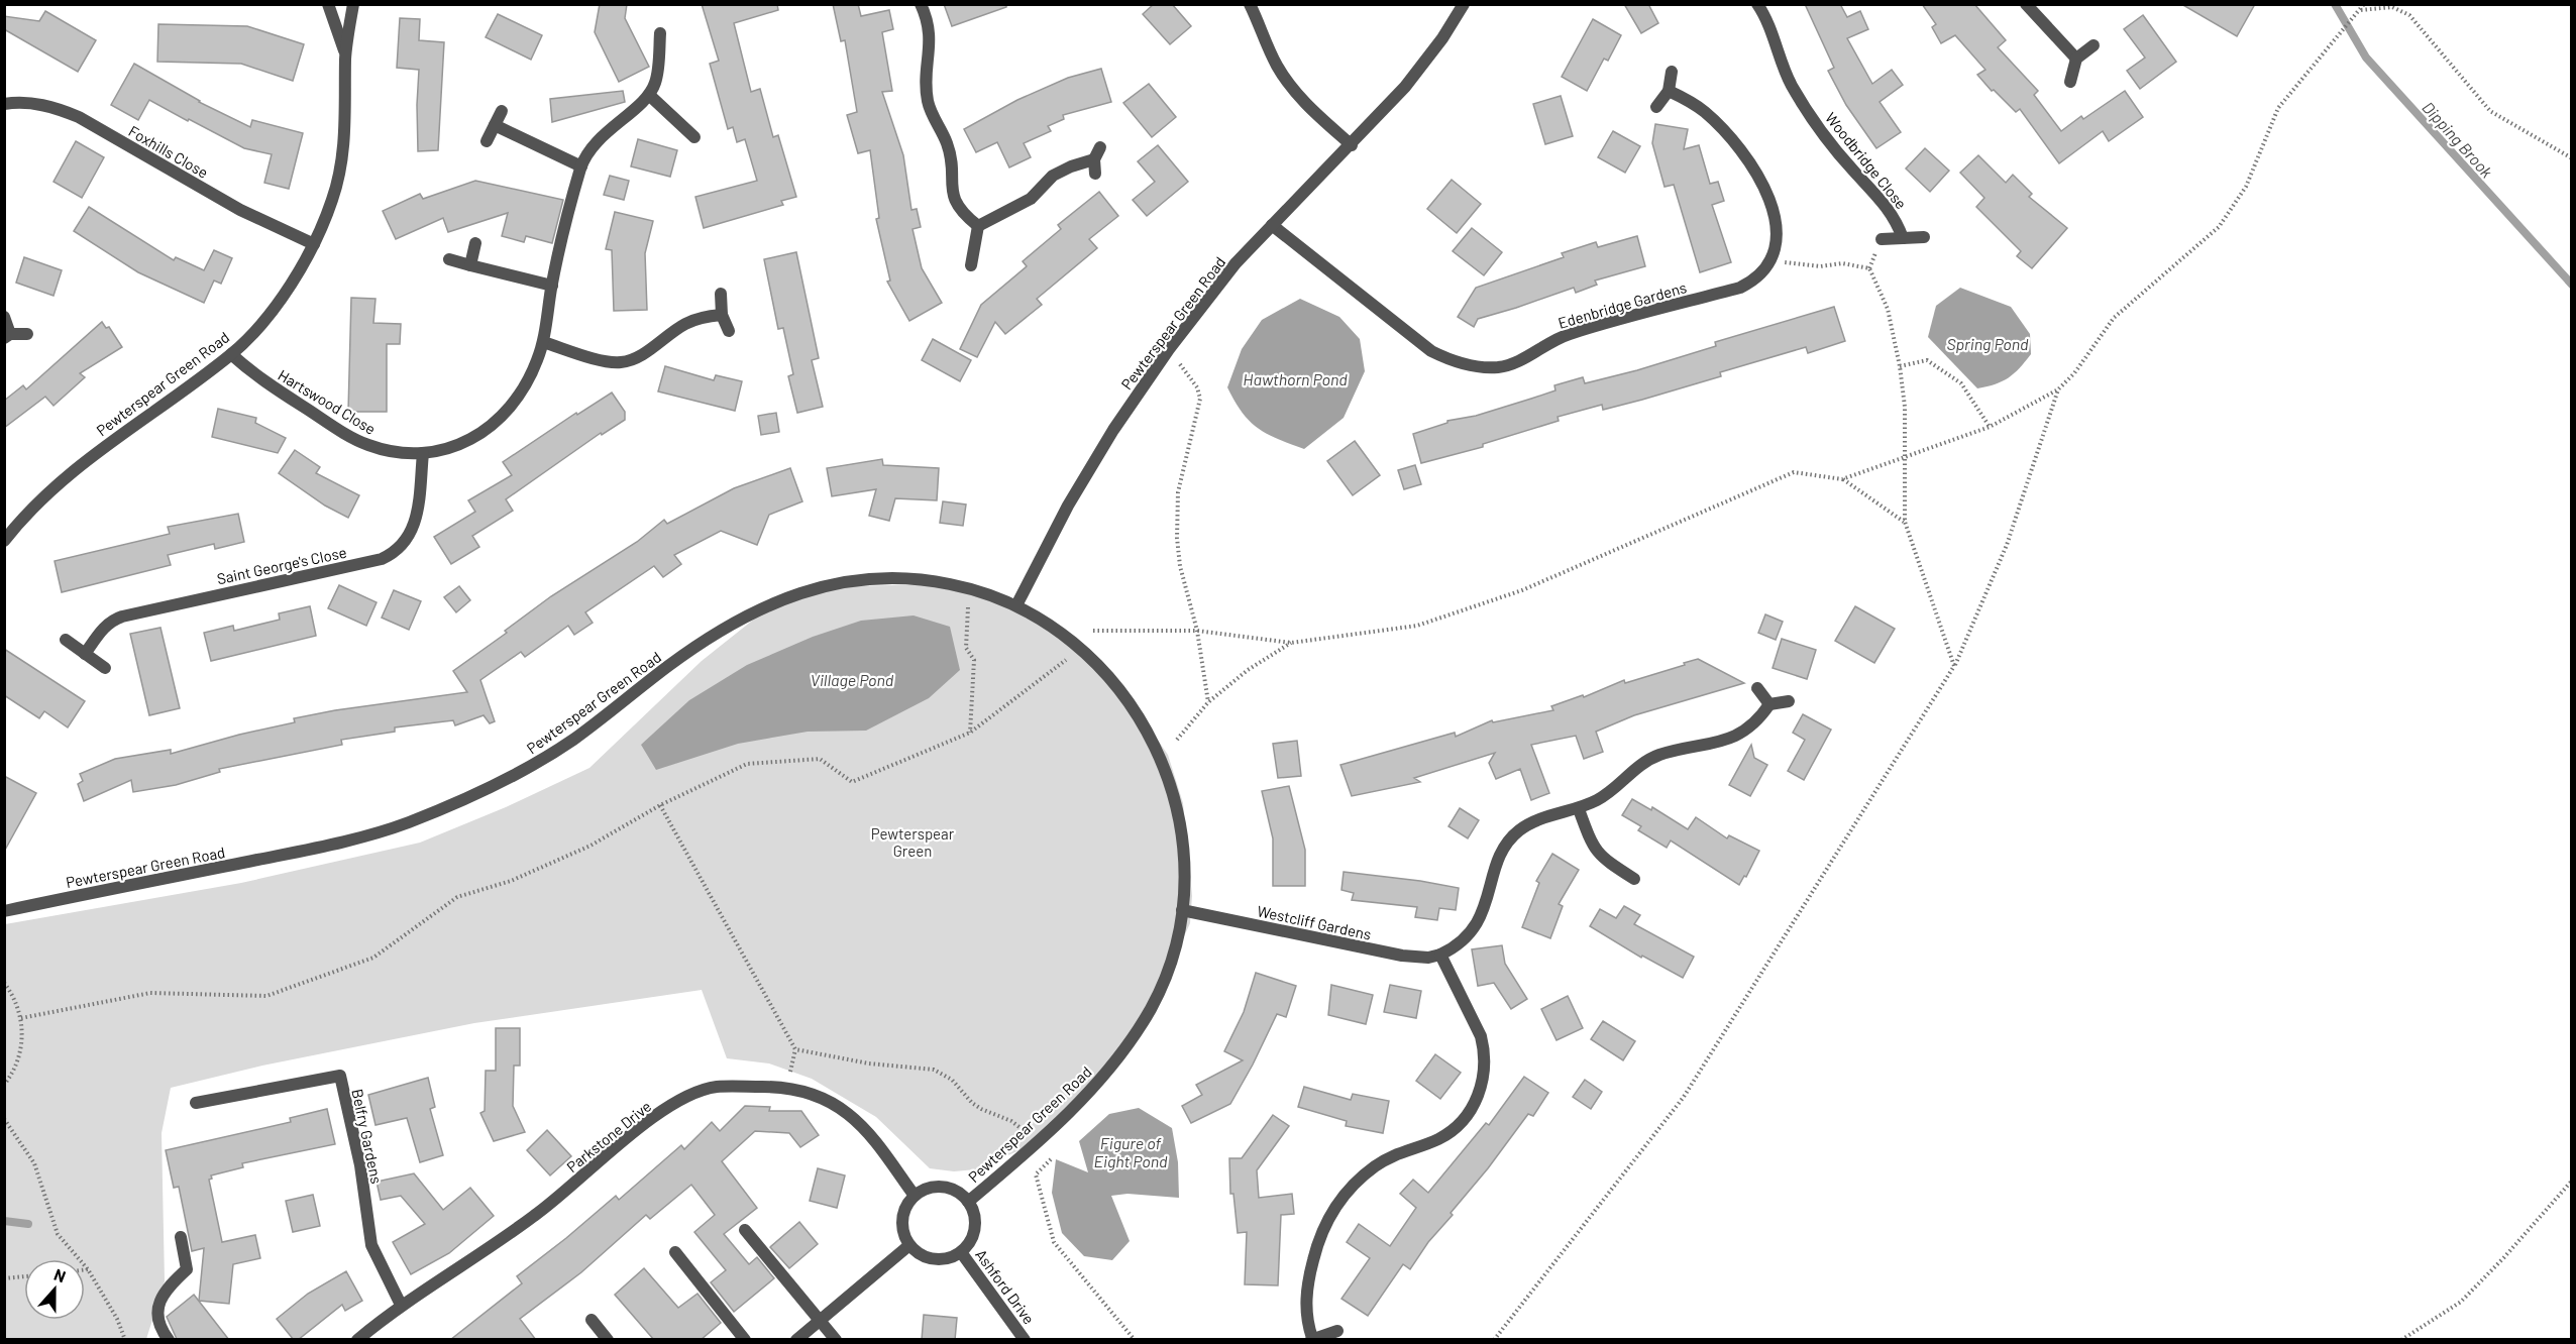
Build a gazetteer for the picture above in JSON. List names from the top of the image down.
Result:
{
  "streets": {
    "street": [
      "Foxhills Close",
      "Woodbridge Close",
      "Edenbridge Gardens",
      "Pewterspear Green Road",
      "Hartswood Close",
      "Saint George's Close",
      "Westcliff Gardens",
      "Belfry Gardens",
      "Parkstone Drive",
      "Ashford Drive"
    ]
  },
  "crossings": [
    ["Foxhills Close", "Pewterspear Green Road"],
    ["Edenbridge Gardens", "Pewterspear Green Road"],
    ["Pewterspear Green Road", "Hartswood Close"],
    ["Pewterspear Green Road", "Westcliff Gardens"],
    ["Pewterspear Green Road", "Parkstone Drive"],
    ["Pewterspear Green Road", "Ashford Drive"],
    ["Hartswood Close", "Saint George's Close"],
    ["Belfry Gardens", "Parkstone Drive"],
    ["Parkstone Drive", "Ashford Drive"]
  ],
  "water": [
    "Dipping Brook",
    "Spring Pond",
    "Hawthorn Pond",
    "Village Pond",
    "Figure of Eight Pond"
  ],
  "parks": ["Pewterspear Green"],
  "north": "top"
}
